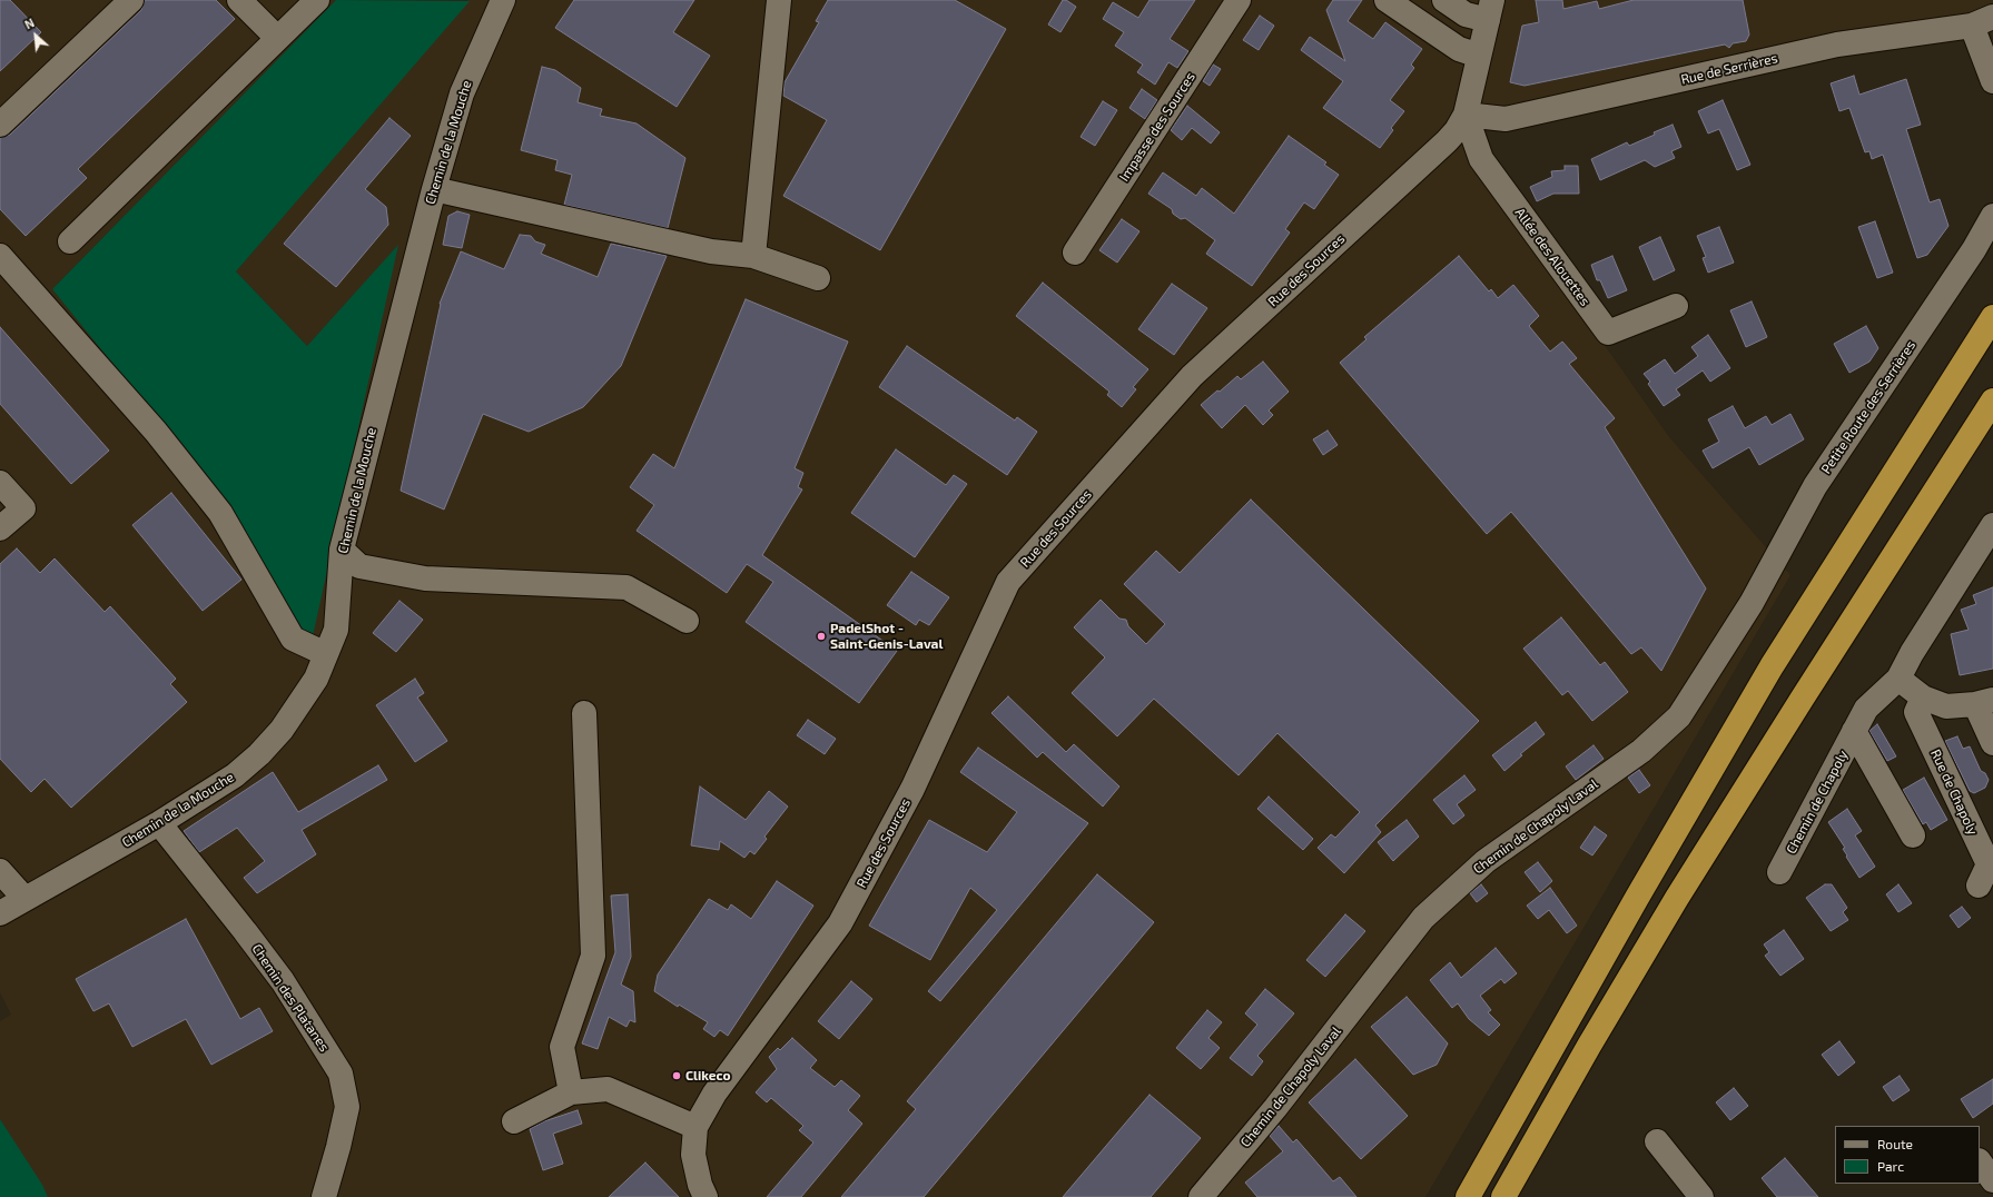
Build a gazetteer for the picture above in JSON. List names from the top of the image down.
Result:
{
  "streets": {
    "street": [
      "Rue de Serrières",
      "Impasse des Sources",
      "Chemin de la Mouche",
      "Allée des Alouettes",
      "Rue des Sources",
      "Petite Route des Serrières",
      "Rue de Chapoly",
      "Chemin de Chapoly",
      "Chemin de Chapoly Laval",
      "Chemin des Platanes"
    ]
  },
  "crossings": [
    ["Rue de Serrières", "Allée des Alouettes"],
    ["Rue de Serrières", "Rue des Sources"],
    ["Chemin de la Mouche", "Chemin des Platanes"],
    ["Allée des Alouettes", "Rue des Sources"],
    ["Petite Route des Serrières", "Chemin de Chapoly Laval"]
  ],
  "places": ["PadelShot - Saint-Genis-Laval", "Clikeco"],
  "legend": ["Route", "Parc"],
  "north": "top left"
}
